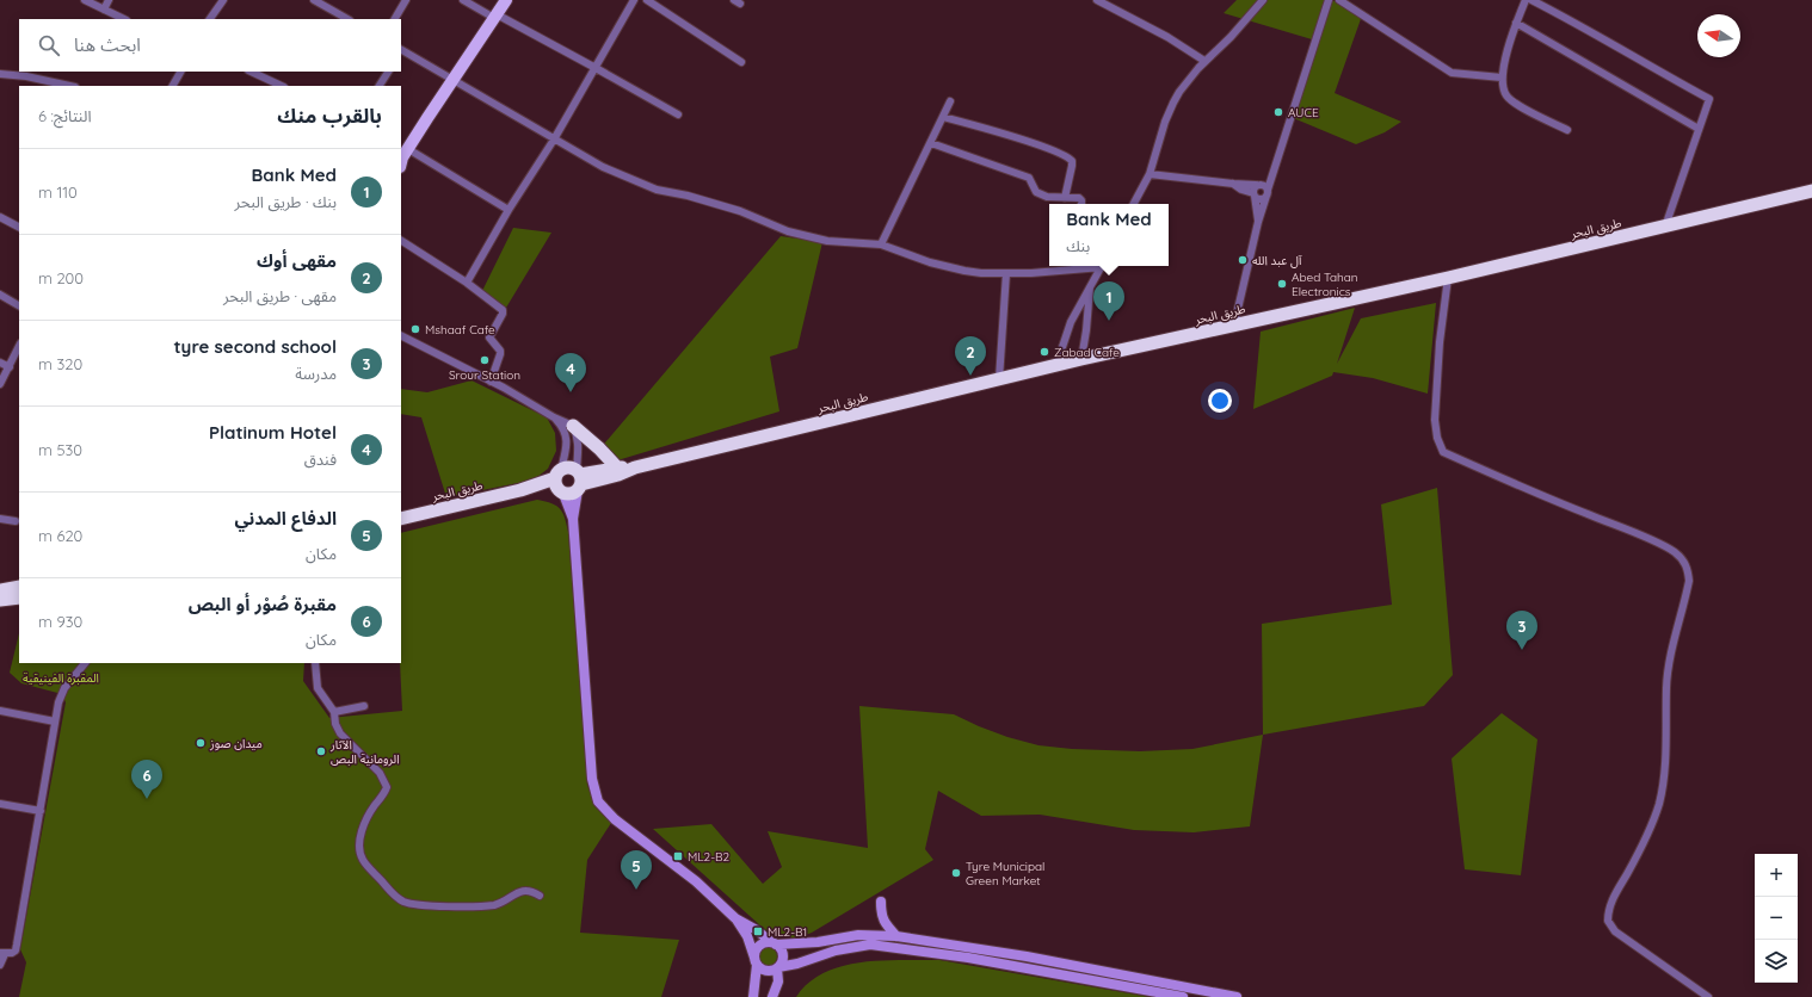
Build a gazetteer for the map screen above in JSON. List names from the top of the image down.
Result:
{
  "streets": {
    "highway": ["طريق البحر"]
  },
  "parks": ["المقبرة الفينيقية"],
  "places": {
    "other": [
      "AUCE",
      "آل عبد الله",
      "Abed Tahan Electronics",
      "Mshaaf Cafe",
      "Zabad Cafe",
      "Srour Station",
      "ميدان صوز",
      "الآثار الرومانية البص",
      "Tyre Municipal Green Market"
    ],
    "transit": ["ML2-B2", "ML2-B1"]
  },
  "north": "left",
  "page": {
    "search": "ابحث هنا",
    "heading": ["بالقرب منك", "النتائج: 6"],
    "list": [
      {
        "mark": "1",
        "name": "Bank Med",
        "note": "بنك · طريق البحر",
        "value": "110 m"
      },
      {
        "mark": "2",
        "name": "مقهى أوك",
        "note": "مقهى · طريق البحر",
        "value": "200 m"
      },
      {
        "mark": "3",
        "name": "tyre second school",
        "note": "مدرسة",
        "value": "320 m"
      },
      {
        "mark": "4",
        "name": "Platinum Hotel",
        "note": "فندق",
        "value": "530 m"
      },
      {
        "mark": "5",
        "name": "الدفاع المدني",
        "note": "مكان",
        "value": "620 m"
      },
      {
        "mark": "6",
        "name": "مقبرة صُوْر أو البص",
        "note": "مكان",
        "value": "930 m"
      }
    ],
    "popup": ["Bank Med", "بنك"],
    "pins": [
      "1",
      "2",
      "4",
      "3",
      "6",
      "5"
    ],
    "map_buttons": ["+", "−"]
  }
}
